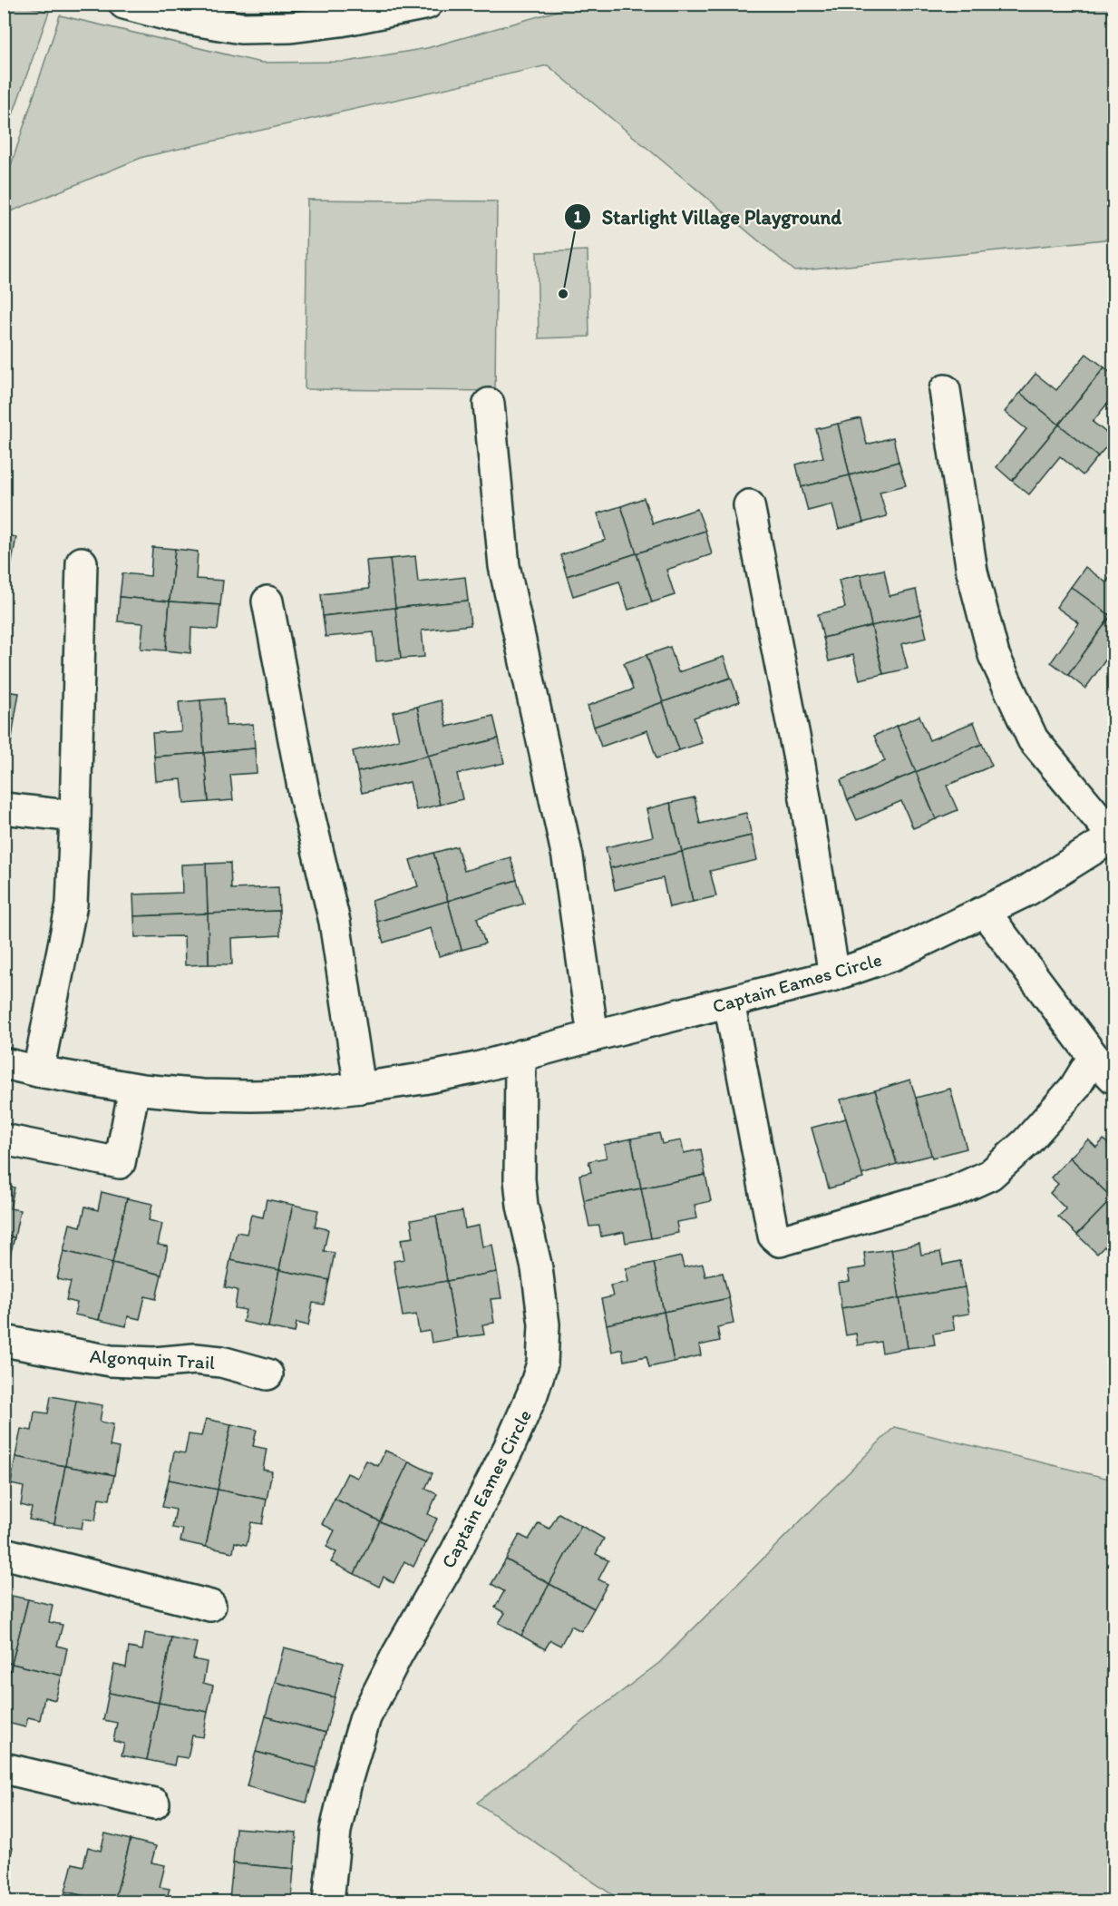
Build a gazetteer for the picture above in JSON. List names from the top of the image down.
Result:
{
  "streets": {
    "street": ["Captain Eames Circle", "Algonquin Trail"]
  },
  "places": ["Starlight Village Playground"]
}
